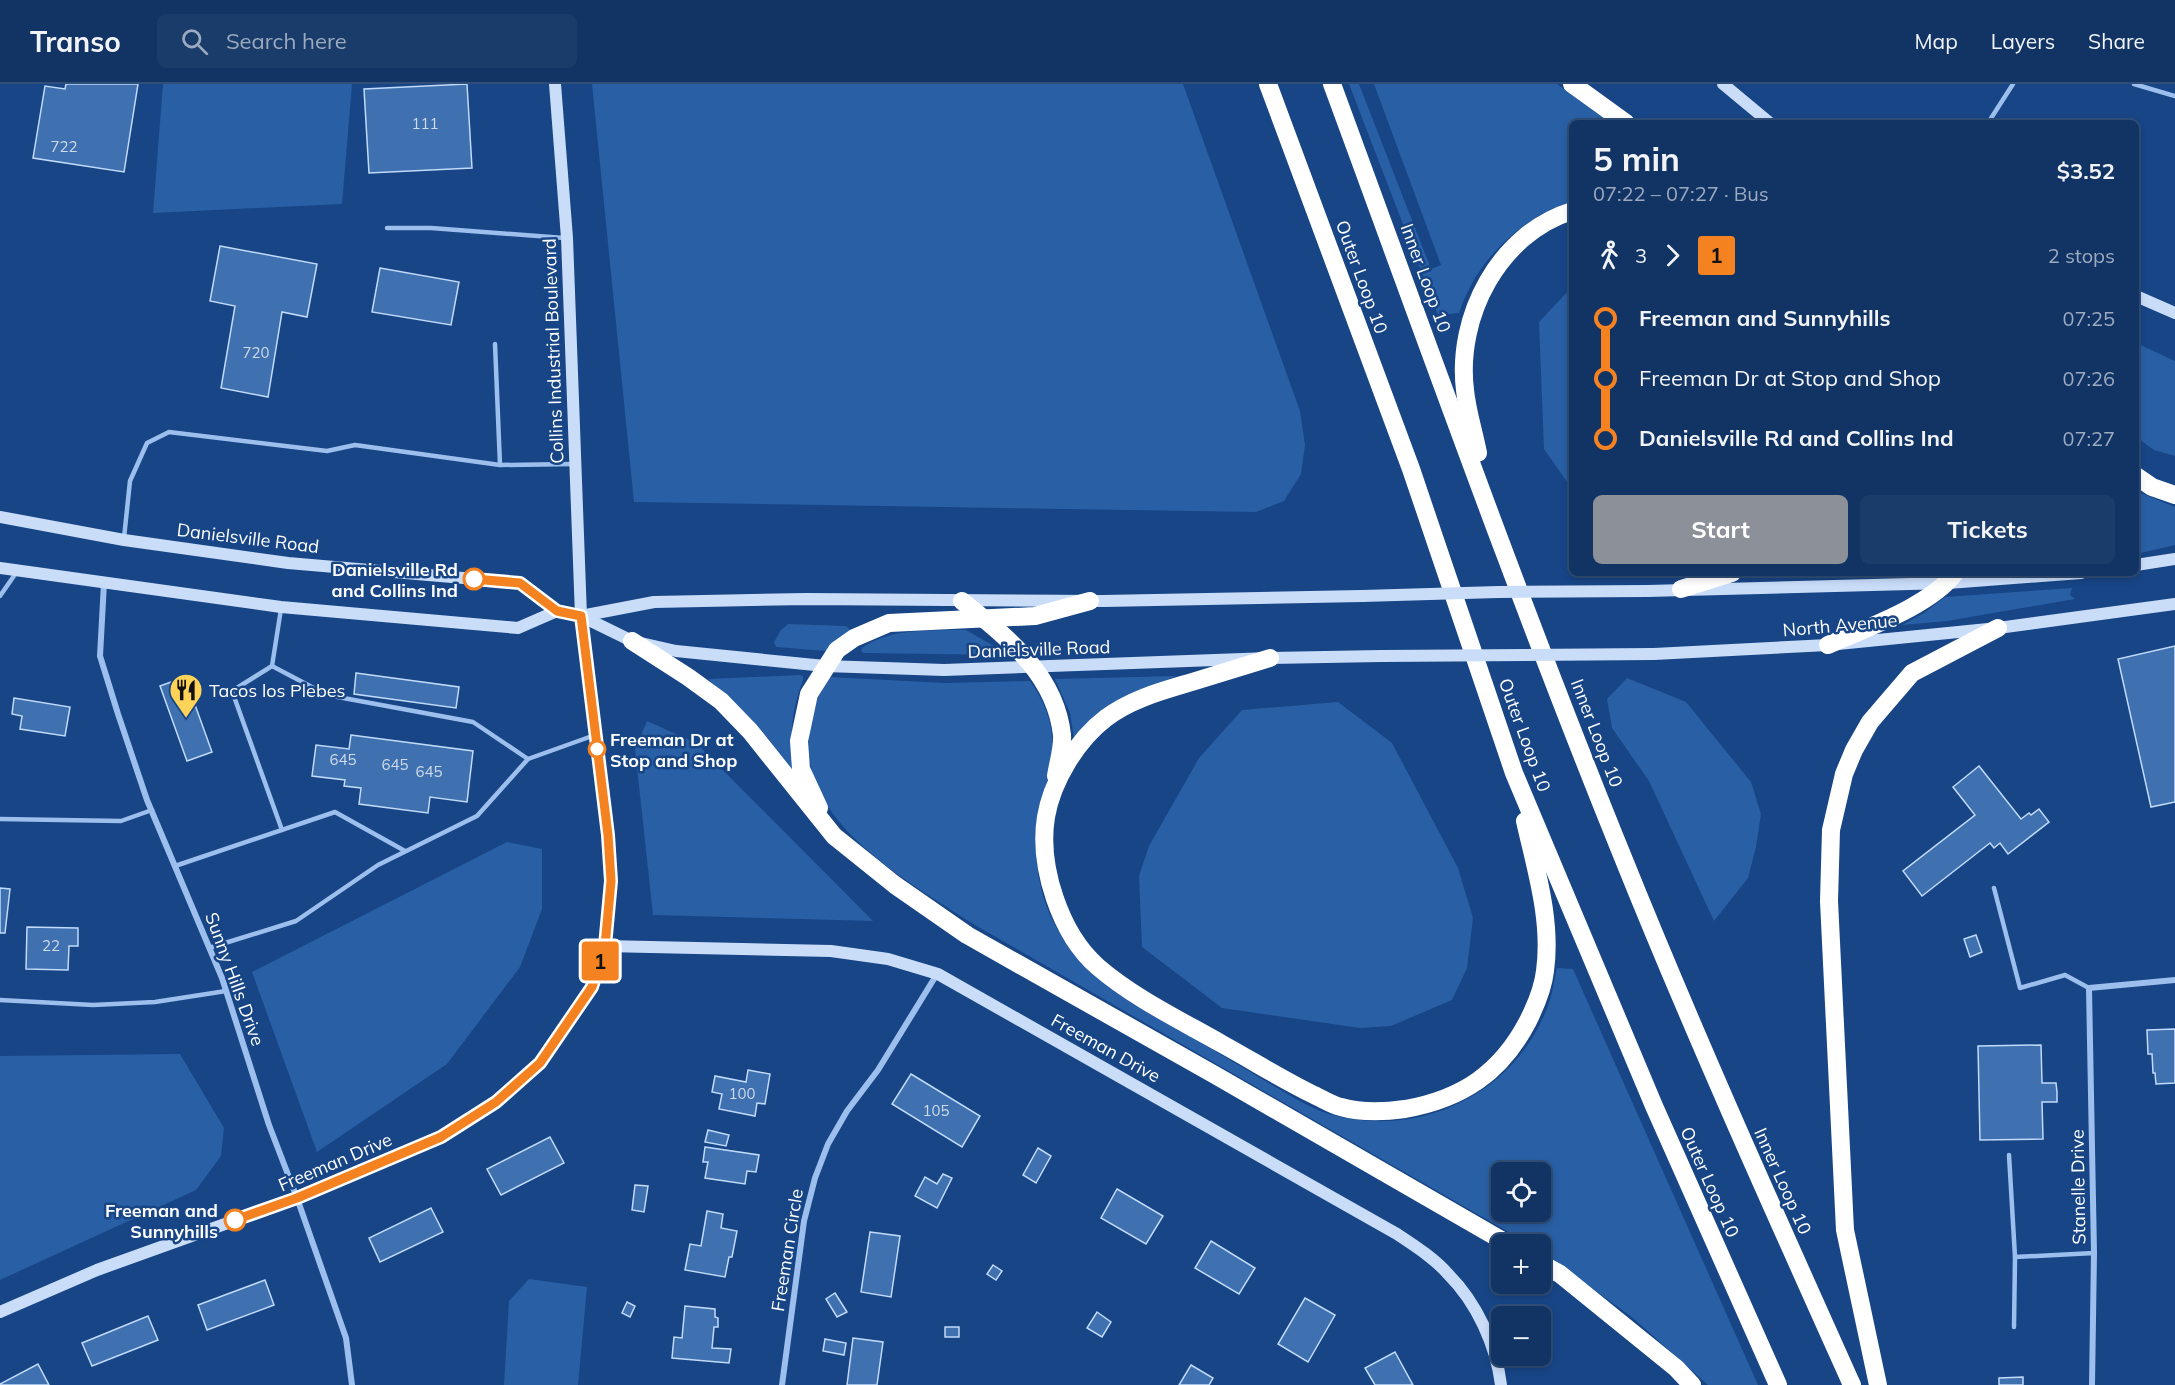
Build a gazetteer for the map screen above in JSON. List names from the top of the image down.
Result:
{
  "streets": {
    "highway": ["Outer Loop 10", "Inner Loop 10"],
    "main road": [
      "Collins Industrial Boulevard",
      "Danielsville Road",
      "North Avenue",
      "Freeman Drive"
    ],
    "street": ["Sunny Hills Drive", "Stanelle Drive", "Freeman Circle"]
  },
  "crossings": [
    ["Collins Industrial Boulevard", "Danielsville Road"],
    ["Collins Industrial Boulevard", "Freeman Drive"],
    ["Danielsville Road", "North Avenue"],
    ["Danielsville Road", "Freeman Drive"],
    ["Sunny Hills Drive", "Freeman Drive"],
    ["Freeman Drive", "Freeman Circle"]
  ],
  "places": {
    "other": ["Danielsville Rd and Collins Ind", "Freeman Dr at Stop and Shop", "Freeman and Sunnyhills"],
    "restaurant": ["Tacos los Plebes"]
  },
  "lines": ["bus line 1"],
  "house_numbers": [
    "111",
    "722",
    "720",
    "645",
    "645",
    "645",
    "22",
    "100",
    "105"
  ],
  "page": {
    "header": "Transo",
    "search": "Search here",
    "nav": ["Map", "Layers", "Share"],
    "on_map": "1",
    "heading": ["5 min", "07:22 – 07:27 · Bus", "$3.52"],
    "legs": ["3", "1", "2 stops"],
    "list": [
      {
        "name": "Freeman and Sunnyhills",
        "value": "07:25"
      },
      {
        "name": "Freeman Dr at Stop and Shop",
        "value": "07:26"
      },
      {
        "name": "Danielsville Rd and Collins Ind",
        "value": "07:27"
      }
    ],
    "buttons": ["Start", "Tickets"],
    "map_buttons": ["+", "−"]
  }
}
